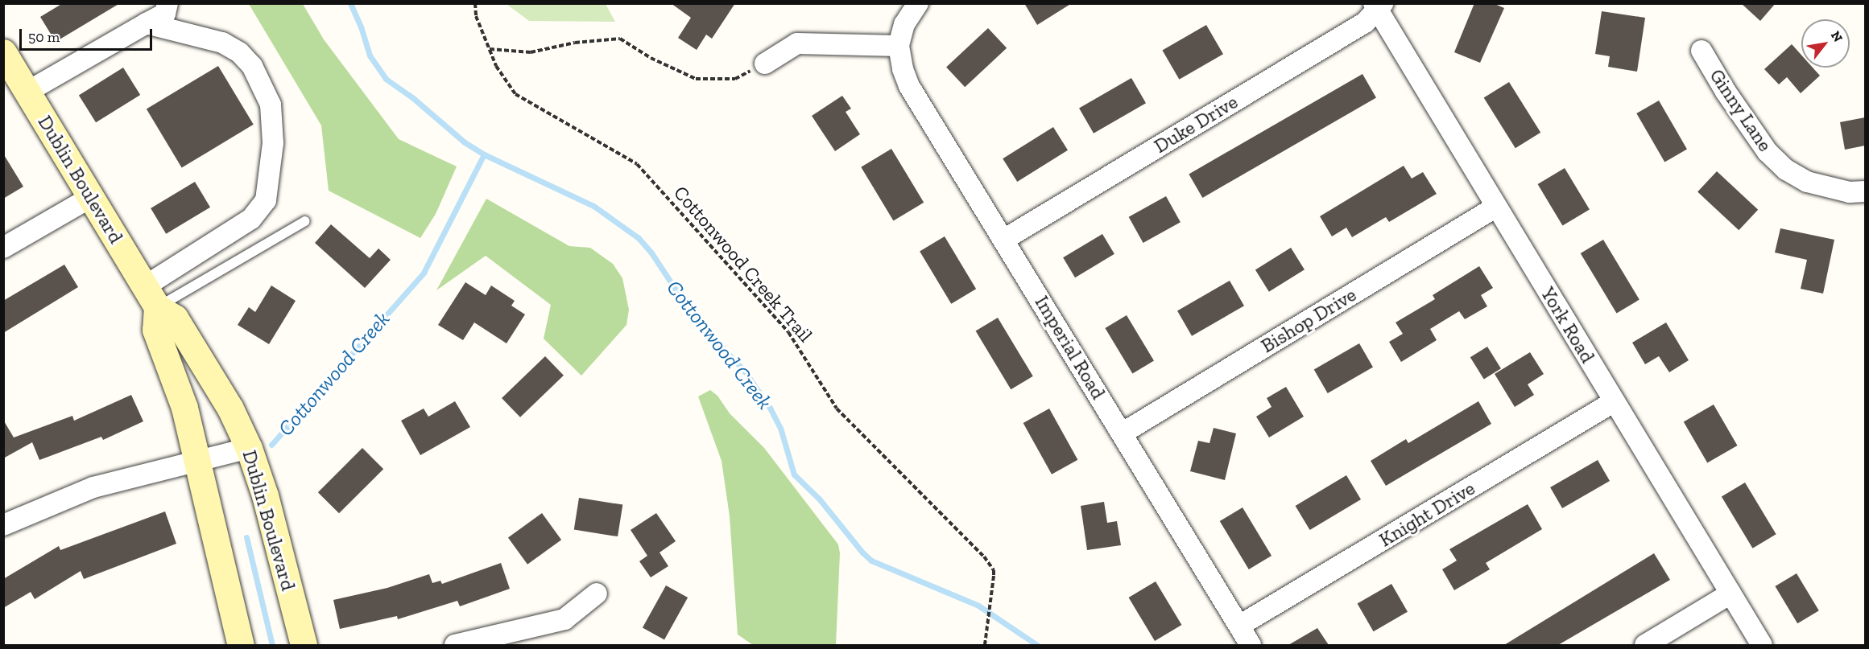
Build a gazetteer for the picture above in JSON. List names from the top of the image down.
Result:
{
  "streets": {
    "main road": ["Dublin Boulevard"],
    "street": [
      "Ginny Lane",
      "Duke Drive",
      "Bishop Drive",
      "York Road",
      "Imperial Road",
      "Knight Drive"
    ],
    "path": ["Cottonwood Creek Trail"]
  },
  "crossings": [
    ["Duke Drive", "York Road"],
    ["Duke Drive", "Imperial Road"],
    ["Bishop Drive", "York Road"],
    ["Bishop Drive", "Imperial Road"],
    ["York Road", "Knight Drive"],
    ["Imperial Road", "Knight Drive"]
  ],
  "water": ["Cottonwood Creek"],
  "scale_bar": "50 m",
  "north": "top right"
}
